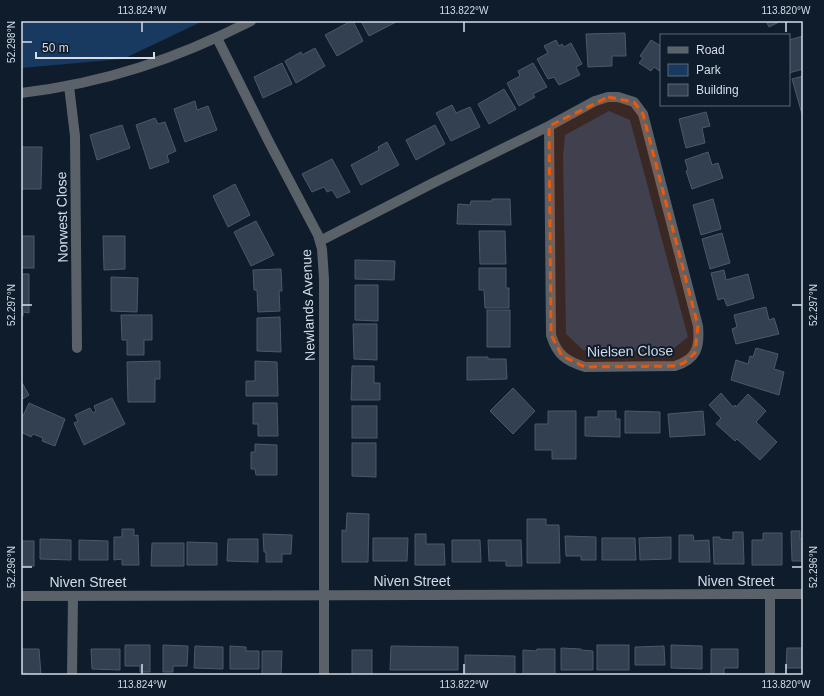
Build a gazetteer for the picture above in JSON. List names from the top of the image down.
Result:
{
  "streets": {
    "street": [
      "Norwest Close",
      "Newlands Avenue",
      "Nielsen Close",
      "Niven Street"
    ]
  },
  "crossings": [
    ["Newlands Avenue", "Nielsen Close"],
    ["Newlands Avenue", "Niven Street"]
  ],
  "legend": ["Road", "Park", "Building"],
  "scale_bar": "50 m",
  "coordinates": [
    "113.824°W",
    "113.822°W",
    "113.820°W",
    "52.298°N",
    "52.297°N",
    "52.296°N"
  ]
}
